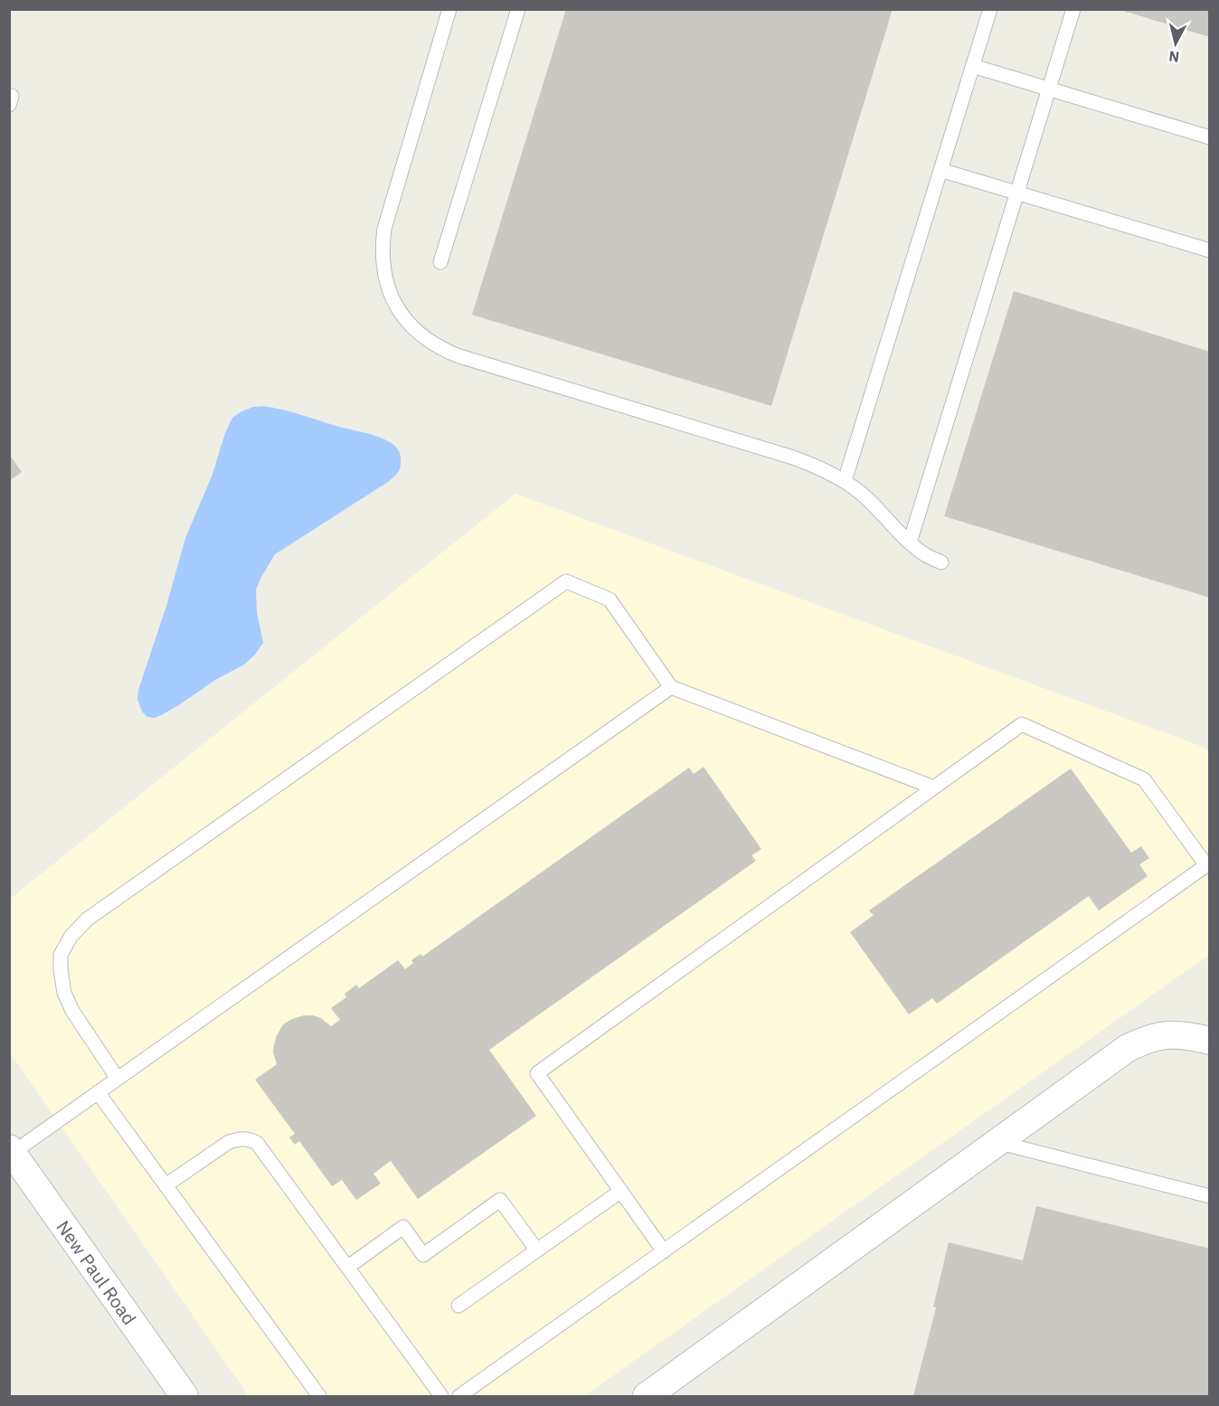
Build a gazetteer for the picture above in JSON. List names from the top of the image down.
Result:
{
  "streets": {
    "street": ["New Paul Road"]
  },
  "north": "bottom"
}
